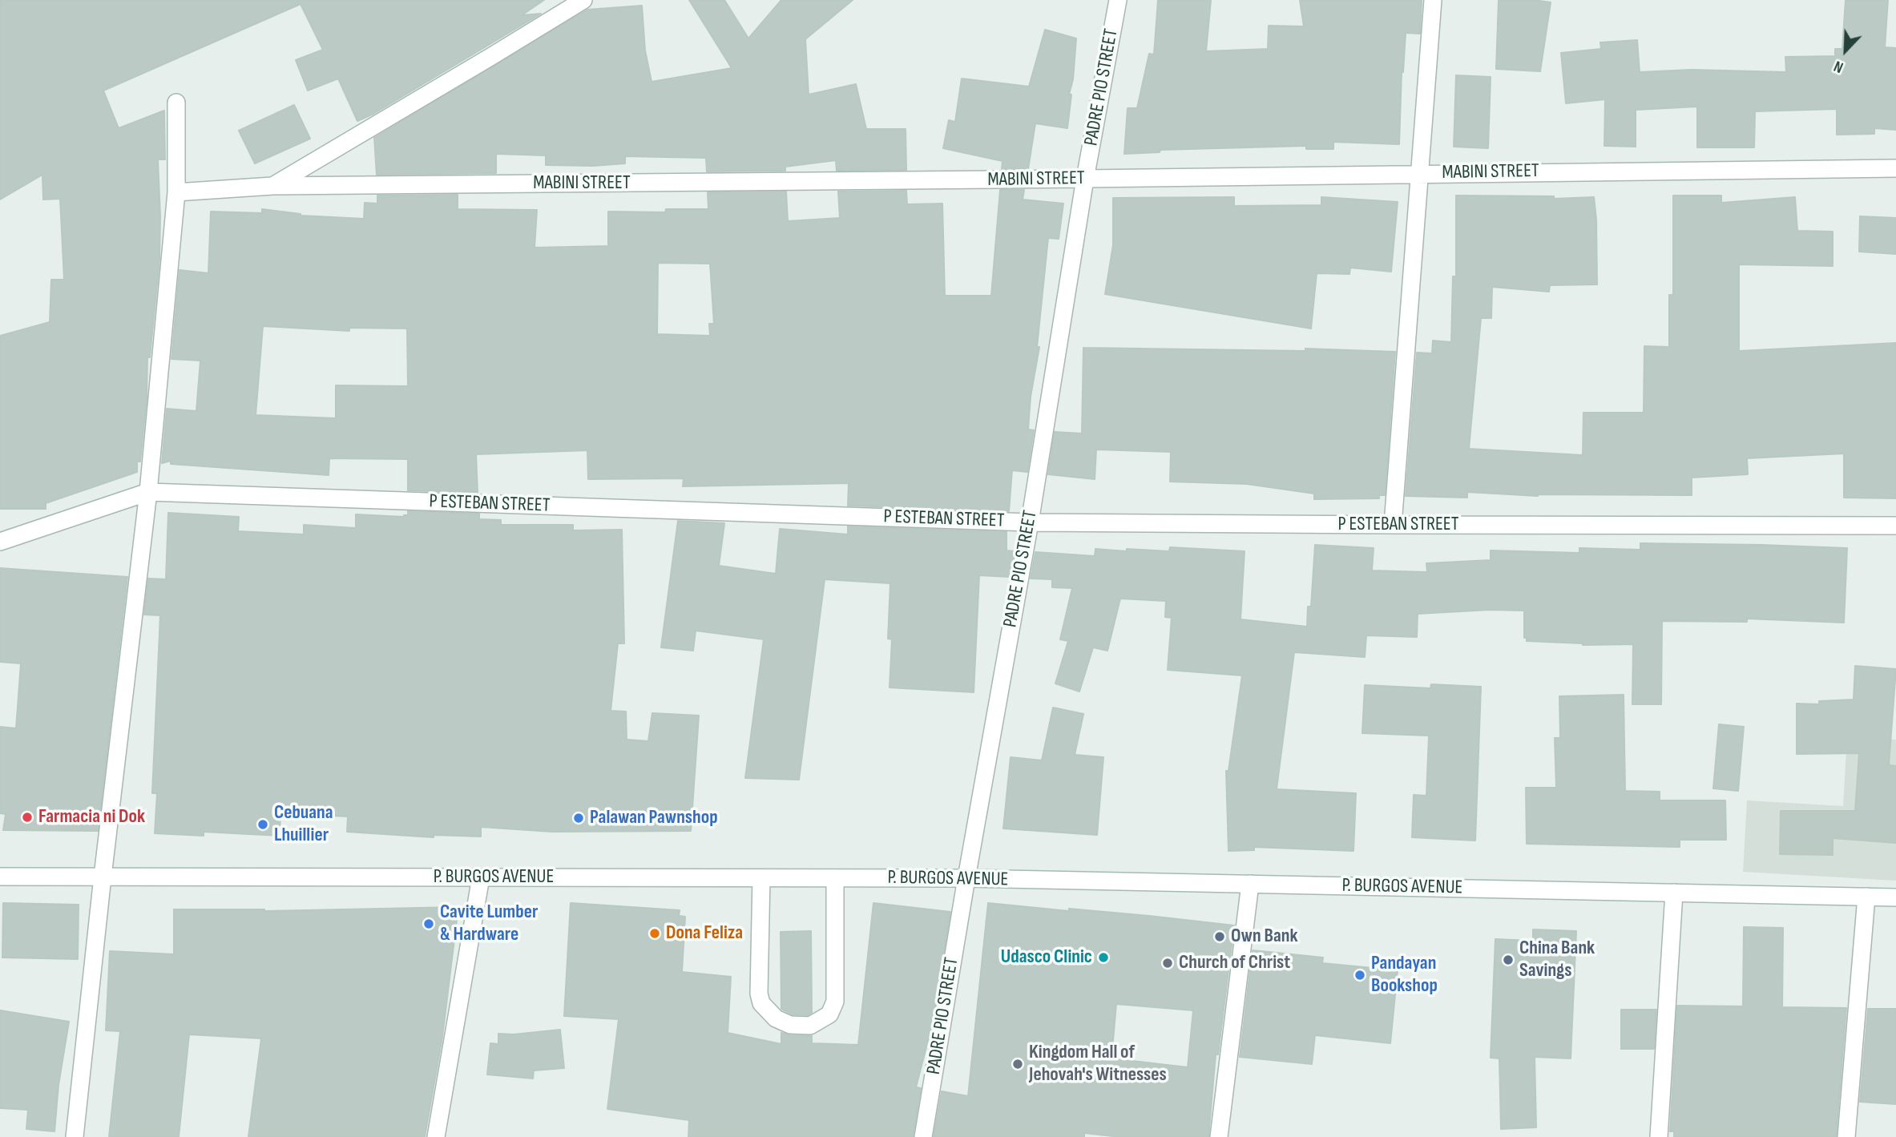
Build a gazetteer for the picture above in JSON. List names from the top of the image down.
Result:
{
  "streets": {
    "street": [
      "PADRE PIO STREET",
      "MABINI STREET",
      "P ESTEBAN STREET",
      "P. BURGOS AVENUE"
    ]
  },
  "crossings": [
    ["PADRE PIO STREET", "MABINI STREET"],
    ["PADRE PIO STREET", "P ESTEBAN STREET"],
    ["PADRE PIO STREET", "P. BURGOS AVENUE"]
  ],
  "places": [
    "Farmacia ni Dok",
    "Palawan Pawnshop",
    "Cebuana Lhuillier",
    "Cavite Lumber & Hardware",
    "Dona Feliza",
    "Own Bank",
    "Udasco Clinic",
    "China Bank Savings",
    "Church of Christ",
    "Pandayan Bookshop",
    "Kingdom Hall of Jehovah's Witnesses"
  ],
  "north": "bottom left"
}
